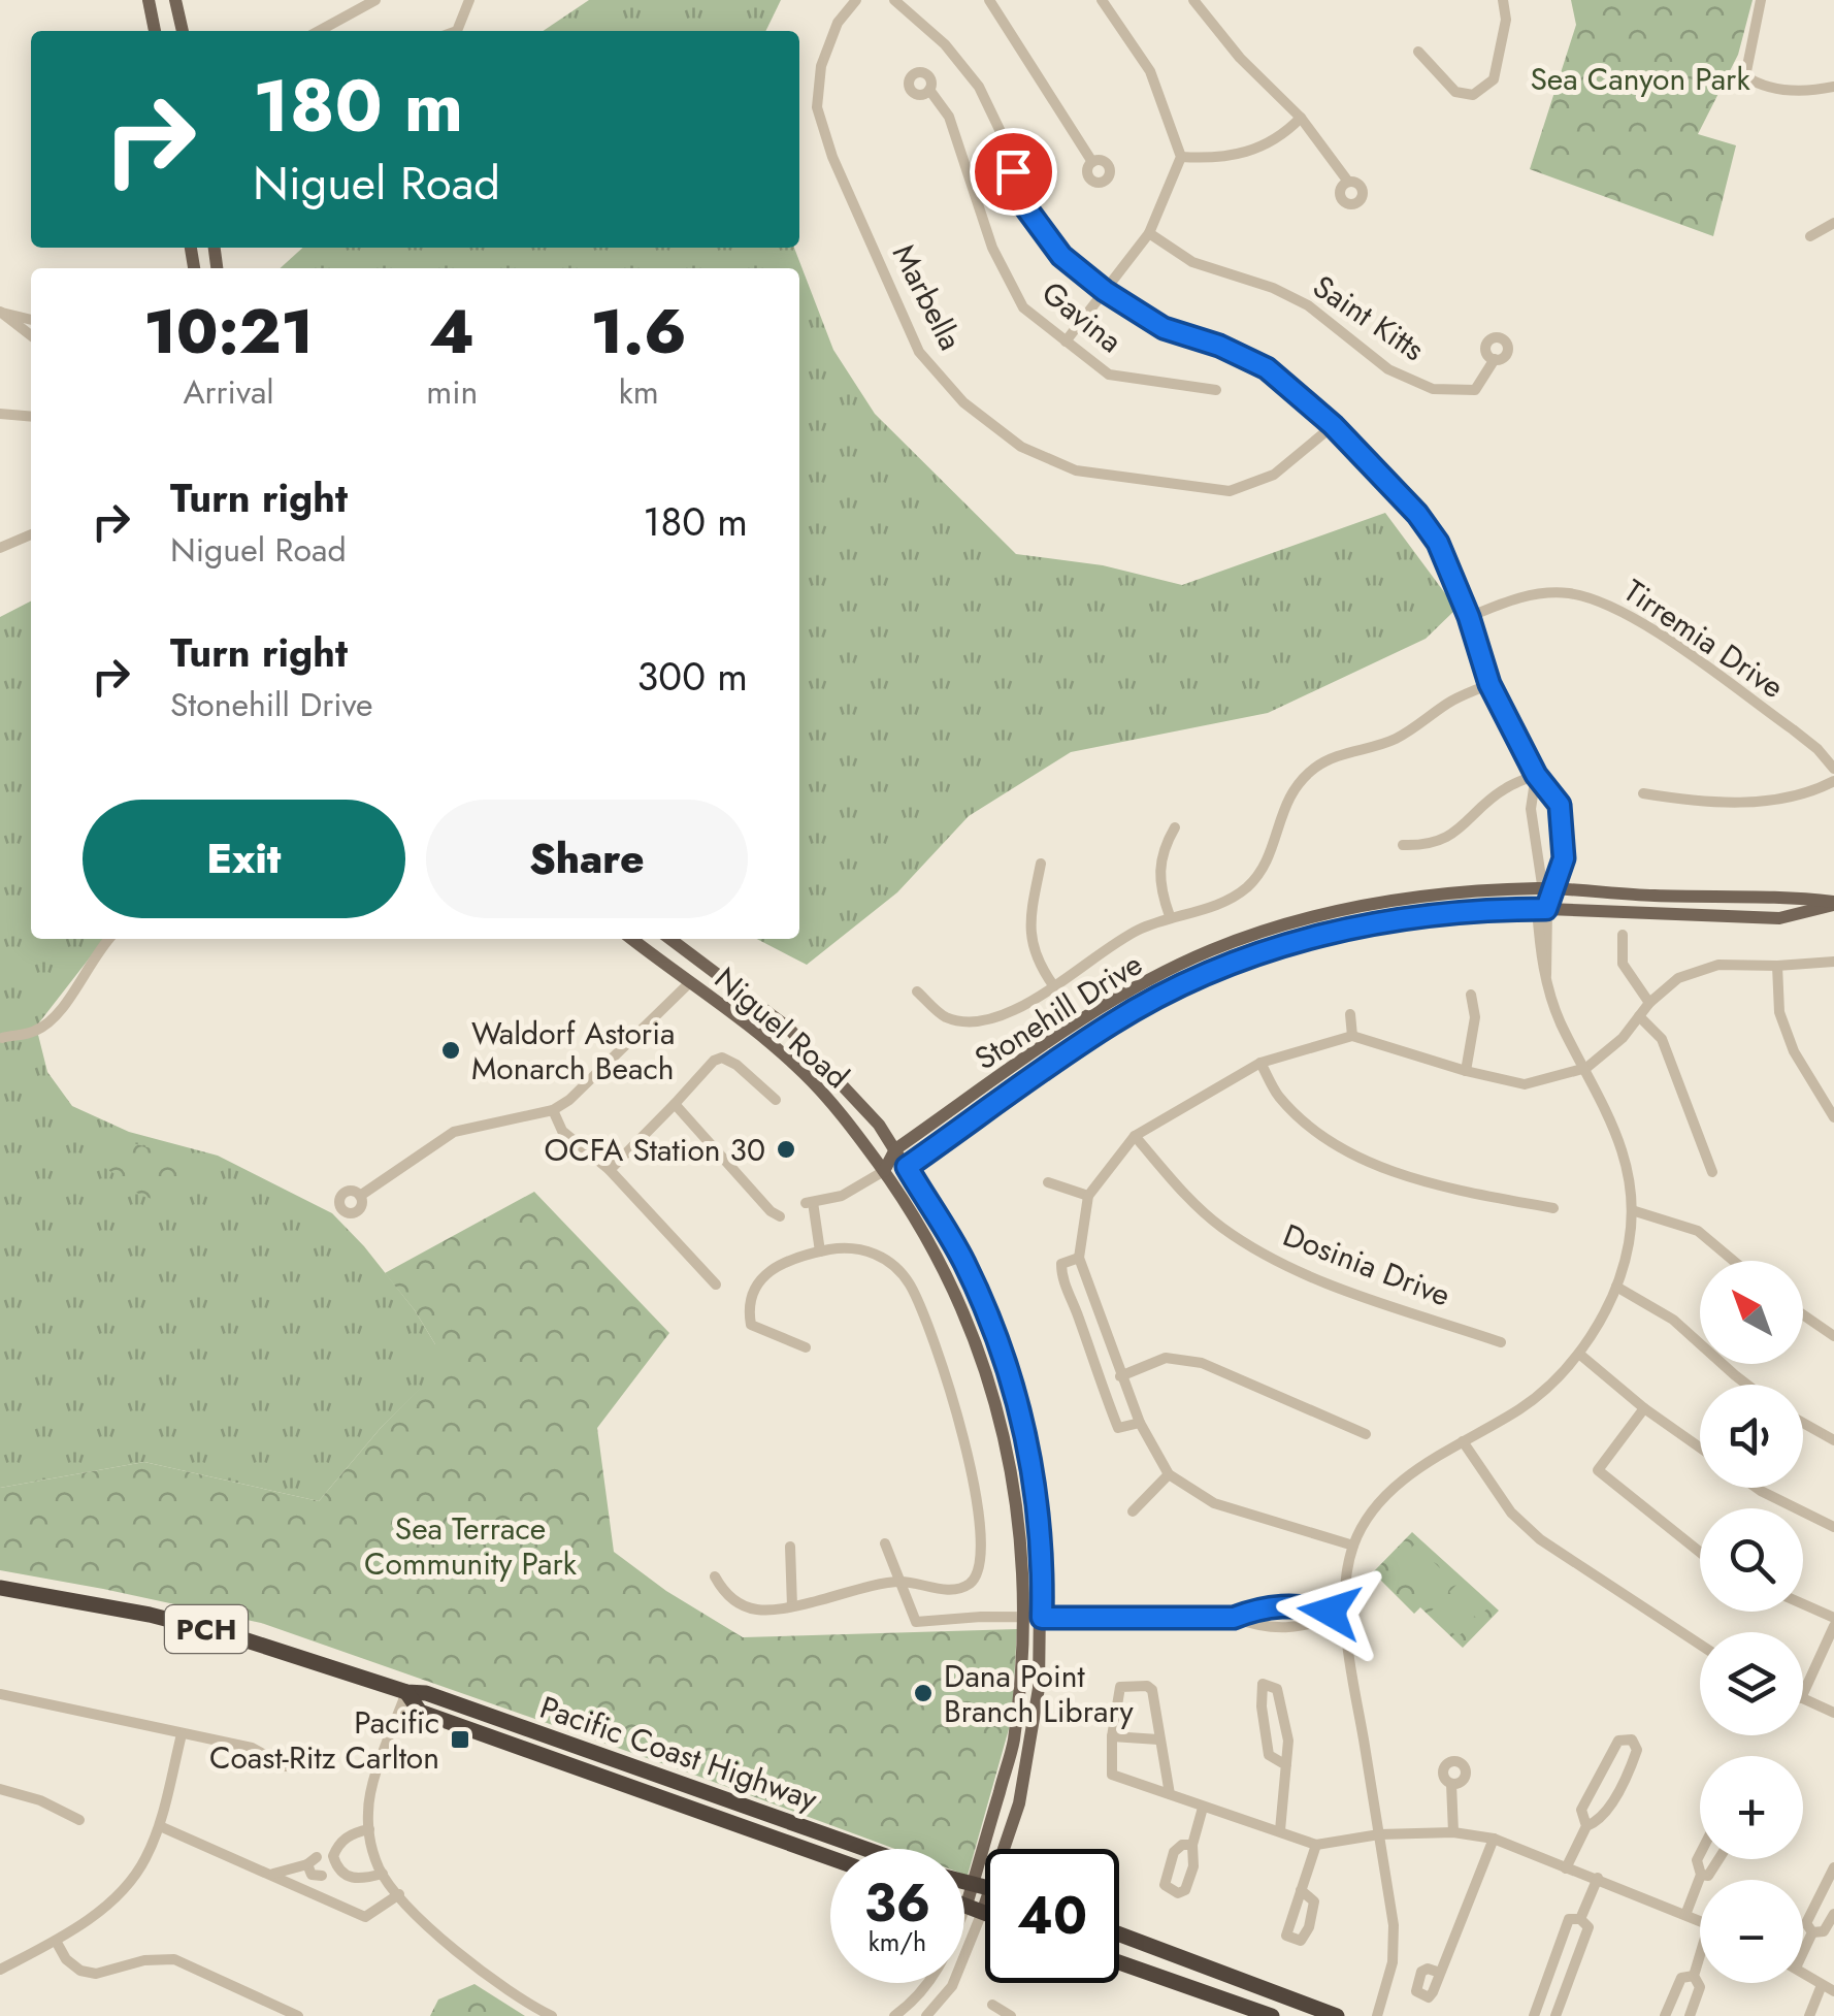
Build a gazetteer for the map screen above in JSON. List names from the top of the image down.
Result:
{
  "streets": {
    "highway": ["PCH", "Pacific Coast Highway"],
    "main road": ["Stonehill Drive", "Niguel Road"],
    "street": [
      "Marbella",
      "Gavina",
      "Saint Kitts",
      "Tirremia Drive",
      "Dosinia Drive"
    ]
  },
  "crossings": [
    ["Stonehill Drive", "Niguel Road"]
  ],
  "parks": ["Sea Canyon Park", "Sea Terrace Community Park"],
  "places": {
    "other": ["Waldorf Astoria Monarch Beach", "OCFA Station 30", "Dana Point Branch Library"],
    "transit": ["Pacific Coast-Ritz Carlton"]
  },
  "north": "top left",
  "page": {
    "turn": ["180 m", "Niguel Road"],
    "eta": [
      "10:21",
      "Arrival",
      "4",
      "min",
      "1.6",
      "km"
    ],
    "list": [
      {
        "name": "Turn right",
        "note": "Niguel Road",
        "value": "180 m"
      },
      {
        "name": "Turn right",
        "note": "Stonehill Drive",
        "value": "300 m"
      }
    ],
    "buttons": ["Exit", "Share"],
    "map_buttons": ["+", "−"],
    "speed": "36 km/h",
    "limit": "40"
  }
}
